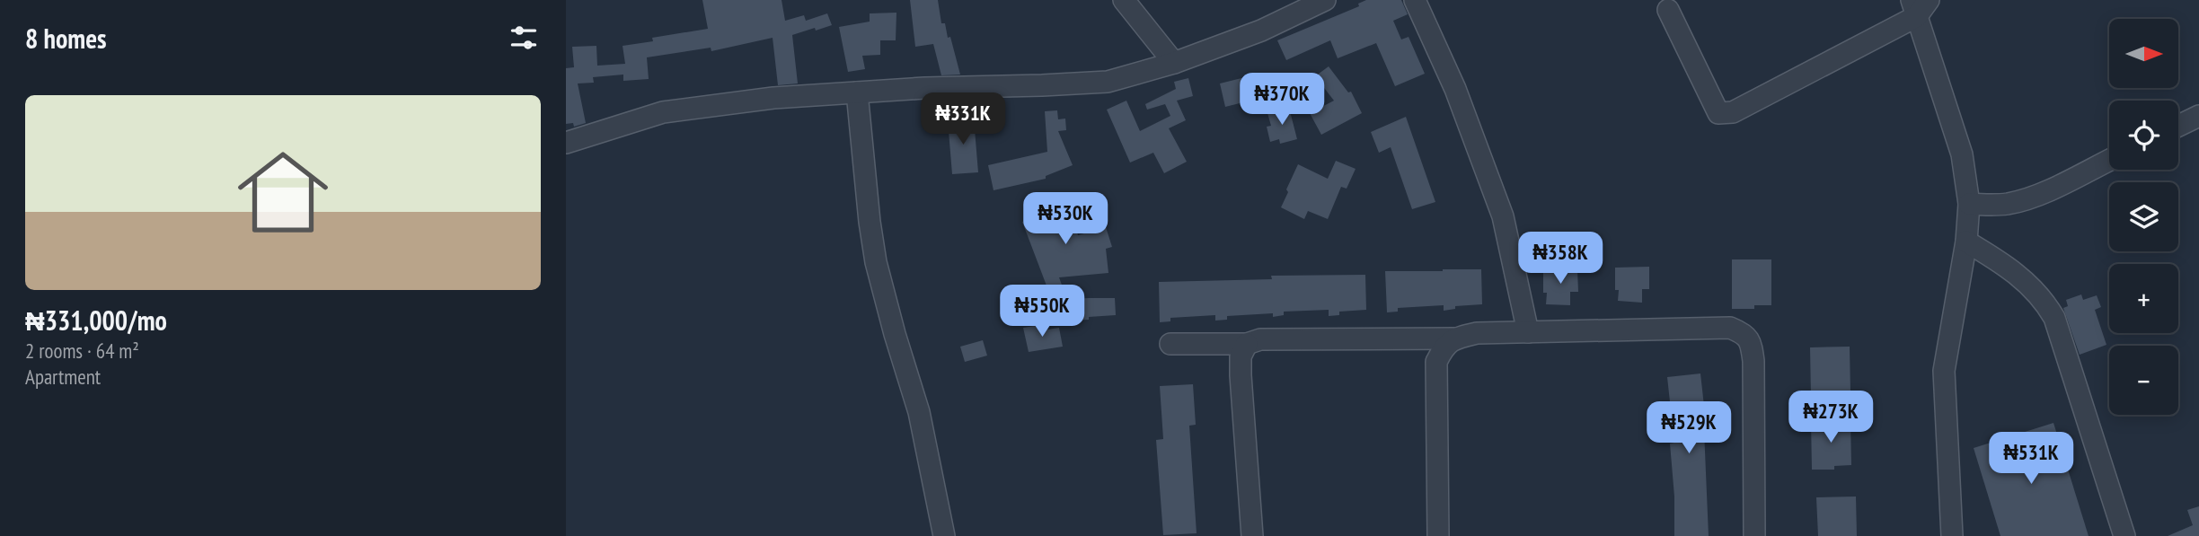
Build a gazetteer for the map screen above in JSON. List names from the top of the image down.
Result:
{
  "north": "right",
  "page": {
    "heading": "8 homes",
    "map_buttons": ["+", "−"],
    "price": [
      "₦370K",
      "₦331K",
      "₦530K",
      "₦358K",
      "₦550K",
      "₦273K",
      "₦529K",
      "₦531K"
    ],
    "list": [
      {
        "name": "₦331,000/mo",
        "note": "2 rooms · 64 m² · Apartment"
      }
    ]
  }
}
